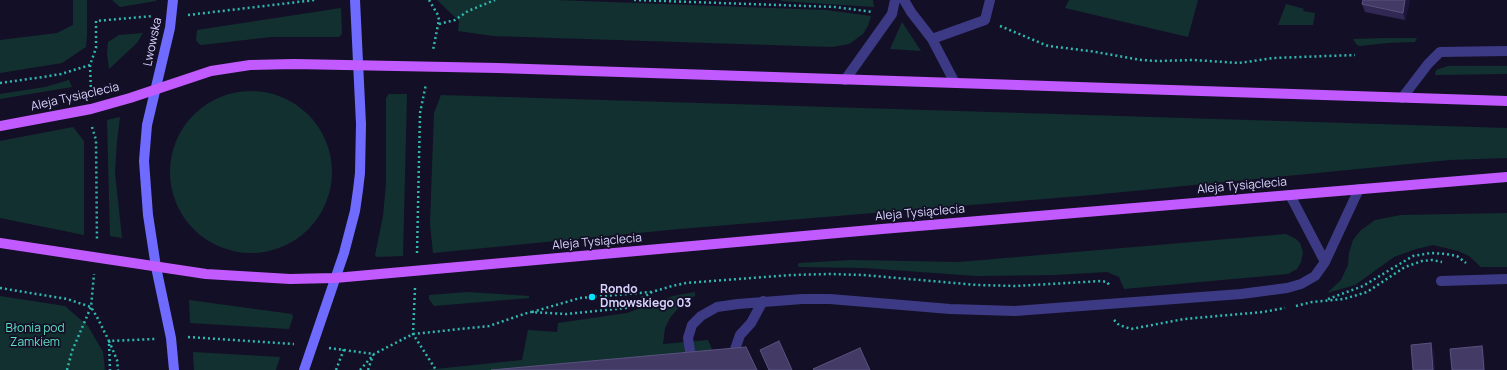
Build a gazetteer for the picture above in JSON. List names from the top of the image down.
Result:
{
  "streets": {
    "main road": ["Lwowska", "Aleja Tysiąclecia"]
  },
  "crossings": [
    ["Lwowska", "Aleja Tysiąclecia"]
  ],
  "parks": ["Błonia pod Zamkiem"],
  "places": ["Rondo Dmowskiego 03"]
}
